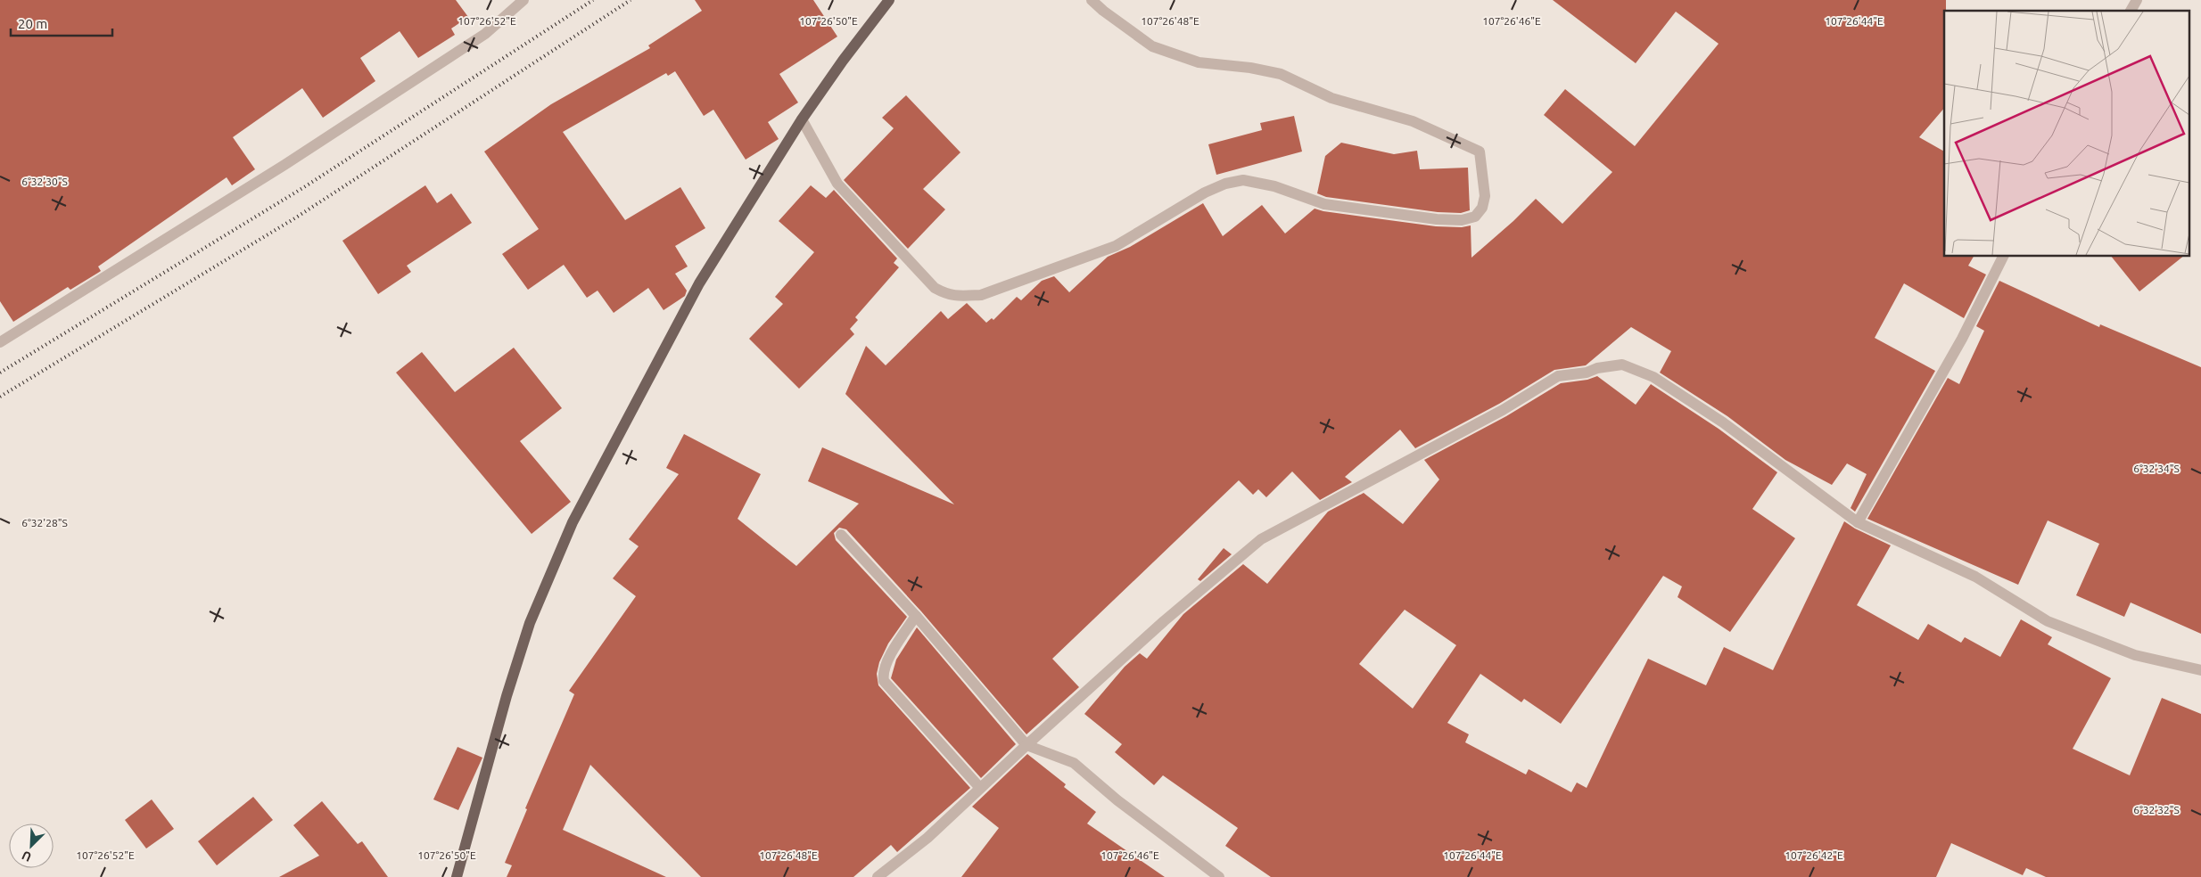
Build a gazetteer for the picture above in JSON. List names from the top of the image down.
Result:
{
  "scale_bar": "20 m",
  "north": "bottom left",
  "coordinates": [
    "107°26'48\"E",
    "107°26'46\"E",
    "107°26'44\"E",
    "107°26'52\"E",
    "107°26'50\"E",
    "6°32'30\"S",
    "6°32'34\"S",
    "6°32'28\"S",
    "6°32'32\"S",
    "107°26'42\"E"
  ]
}
